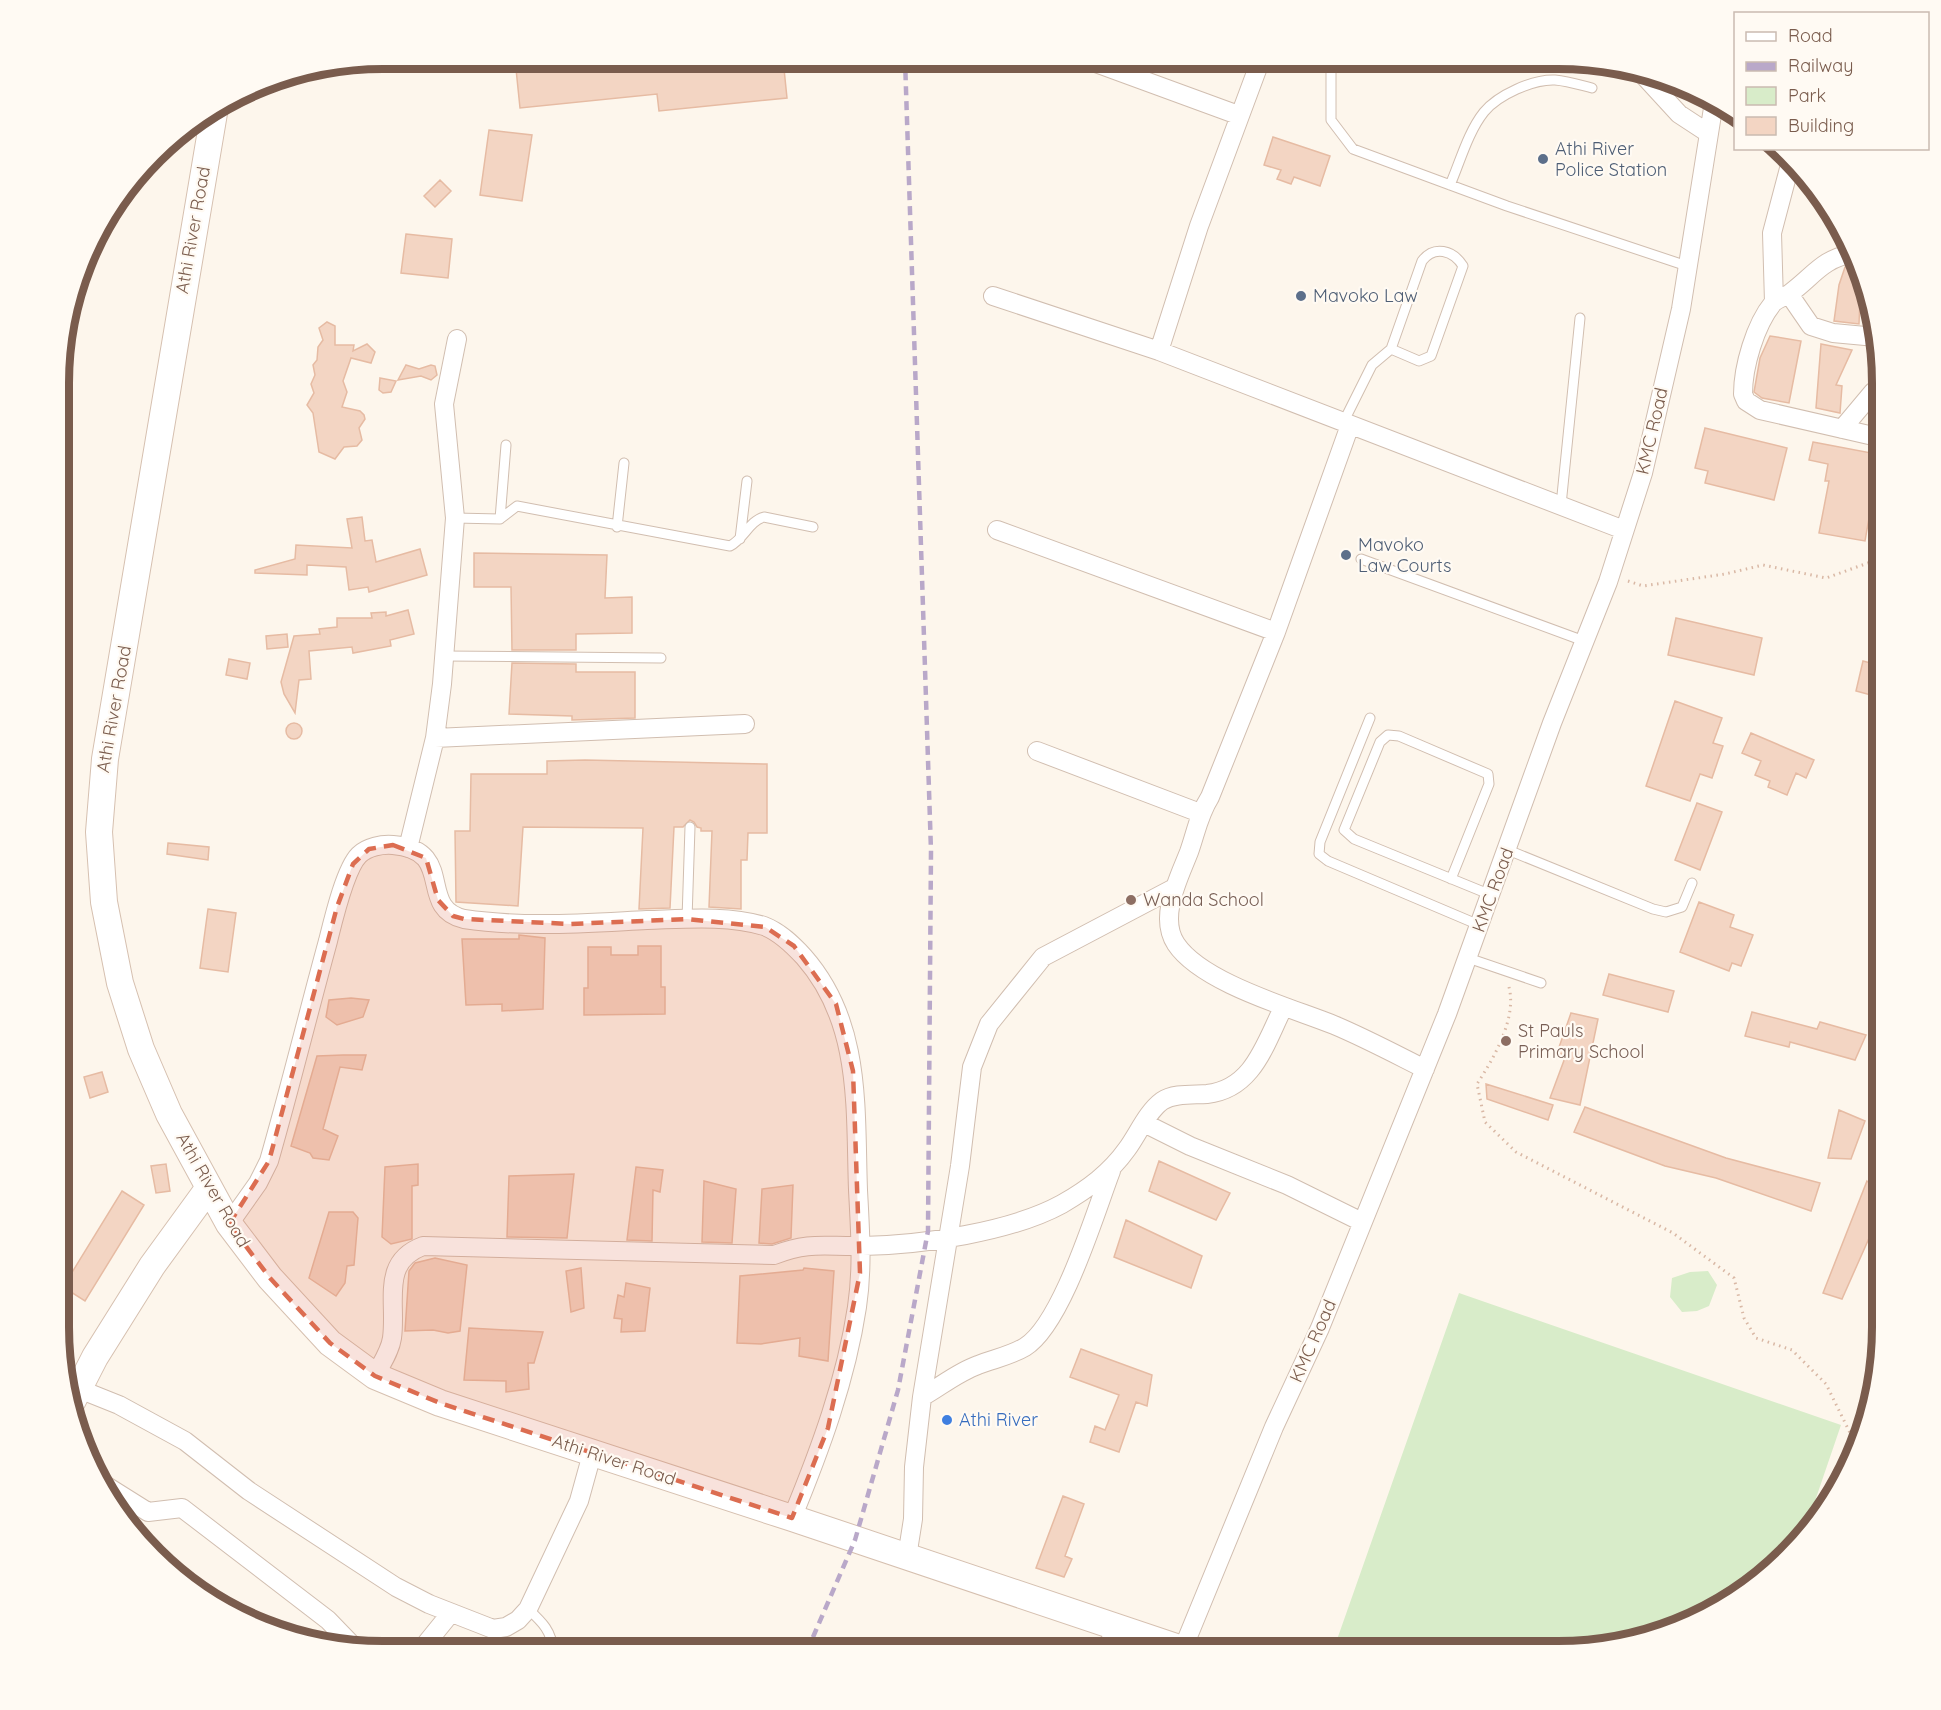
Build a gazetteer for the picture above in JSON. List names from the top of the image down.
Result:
{
  "streets": {
    "main road": ["Athi River Road"],
    "street": ["KMC Road"]
  },
  "places": [
    "Athi River Police Station",
    "Mavoko Law",
    "Mavoko Law Courts",
    "Wanda School",
    "St Pauls Primary School",
    "Athi River"
  ],
  "legend": [
    "Road",
    "Railway",
    "Park",
    "Building"
  ]
}
